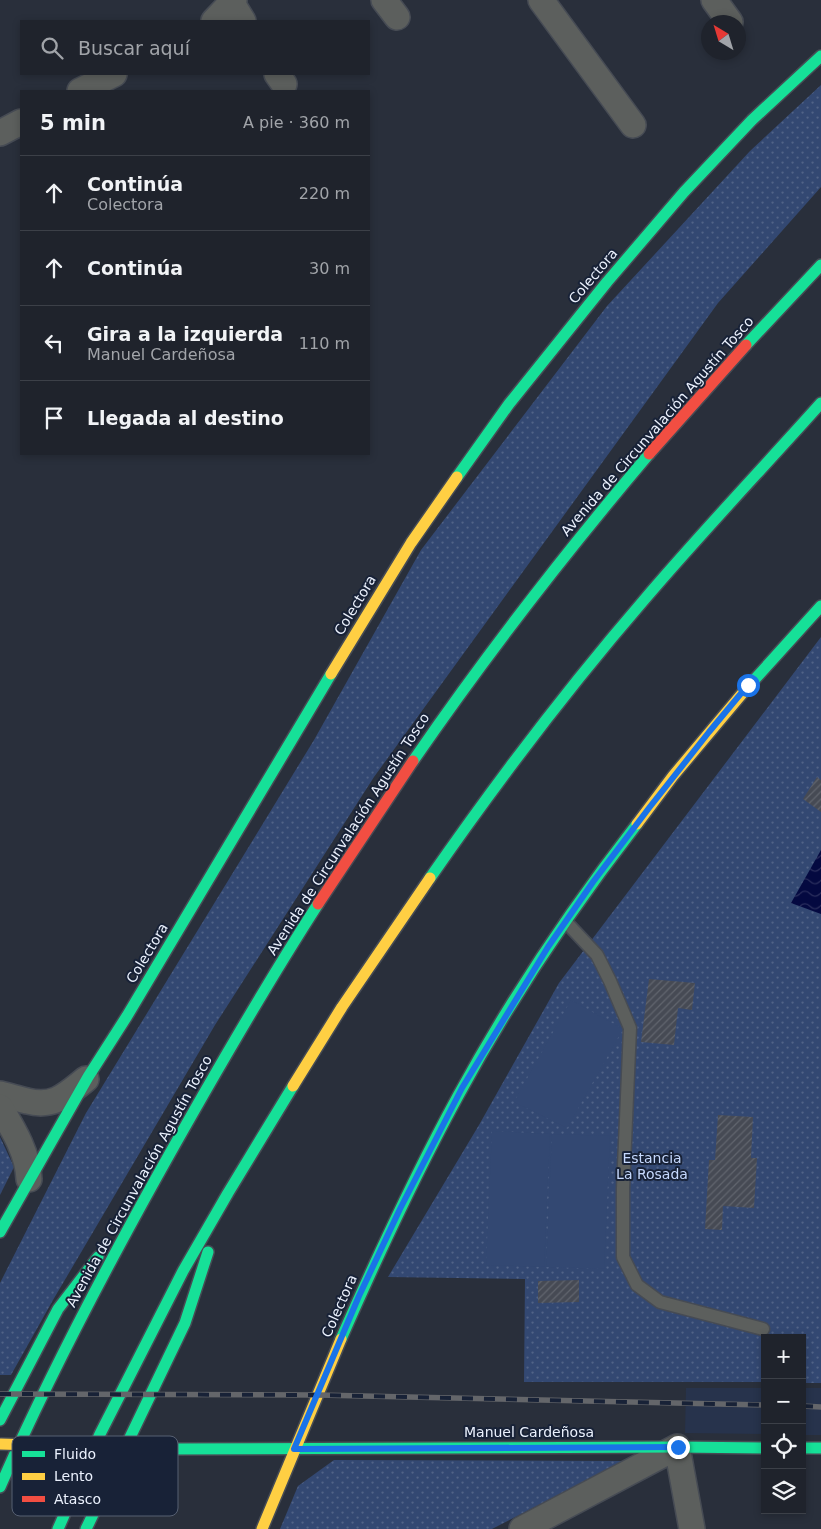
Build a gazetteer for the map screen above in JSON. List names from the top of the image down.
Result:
{
  "streets": {
    "main road": ["Colectora", "Avenida de Circunvalación Agustín Tosco", "Manuel Cardeñosa"]
  },
  "crossings": [
    ["Colectora", "Manuel Cardeñosa"]
  ],
  "parks": ["Estancia La Rosada"],
  "legend": ["Fluido", "Lento", "Atasco"],
  "north": "top left",
  "page": {
    "search": "Buscar aquí",
    "heading": ["5 min", "A pie · 360 m"],
    "list": [
      ["Continúa", "Colectora", "220 m"],
      ["Continúa", "30 m"],
      ["Gira a la izquierda", "Manuel Cardeñosa", "110 m"],
      "Llegada al destino"
    ],
    "map_buttons": ["+", "−"]
  }
}
